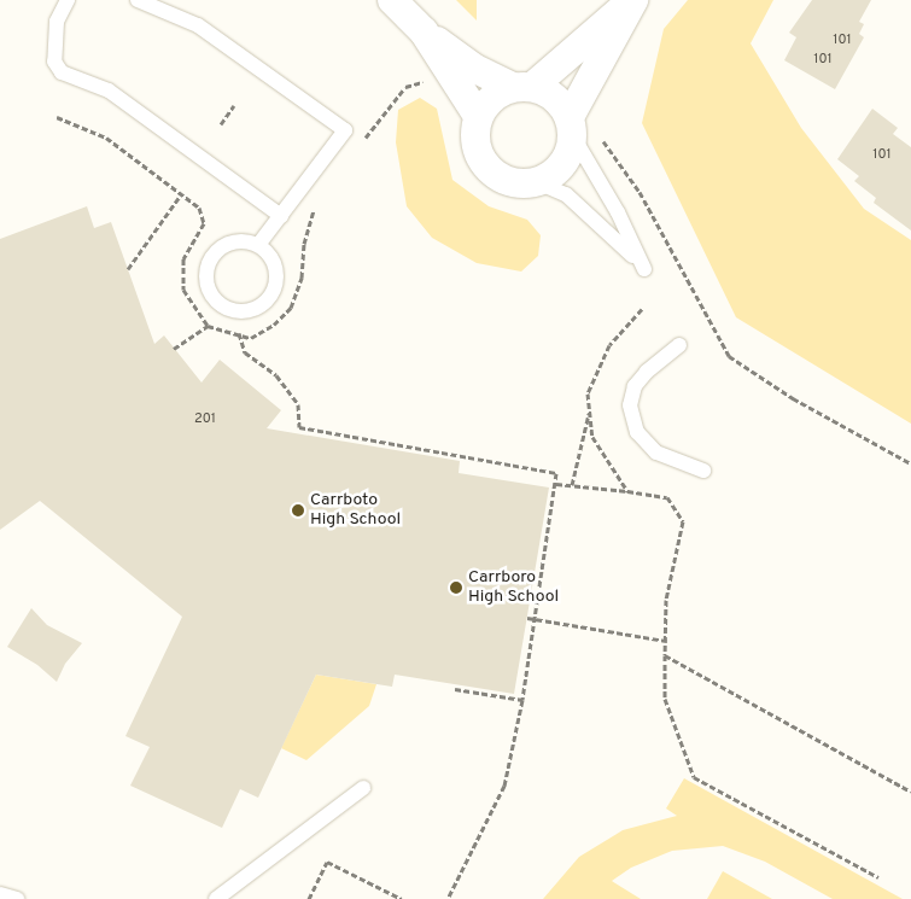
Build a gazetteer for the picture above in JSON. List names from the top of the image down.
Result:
{
  "places": ["Carrboto High School", "Carrboro High School"],
  "house_numbers": [
    "101",
    "101",
    "101",
    "201"
  ]
}
